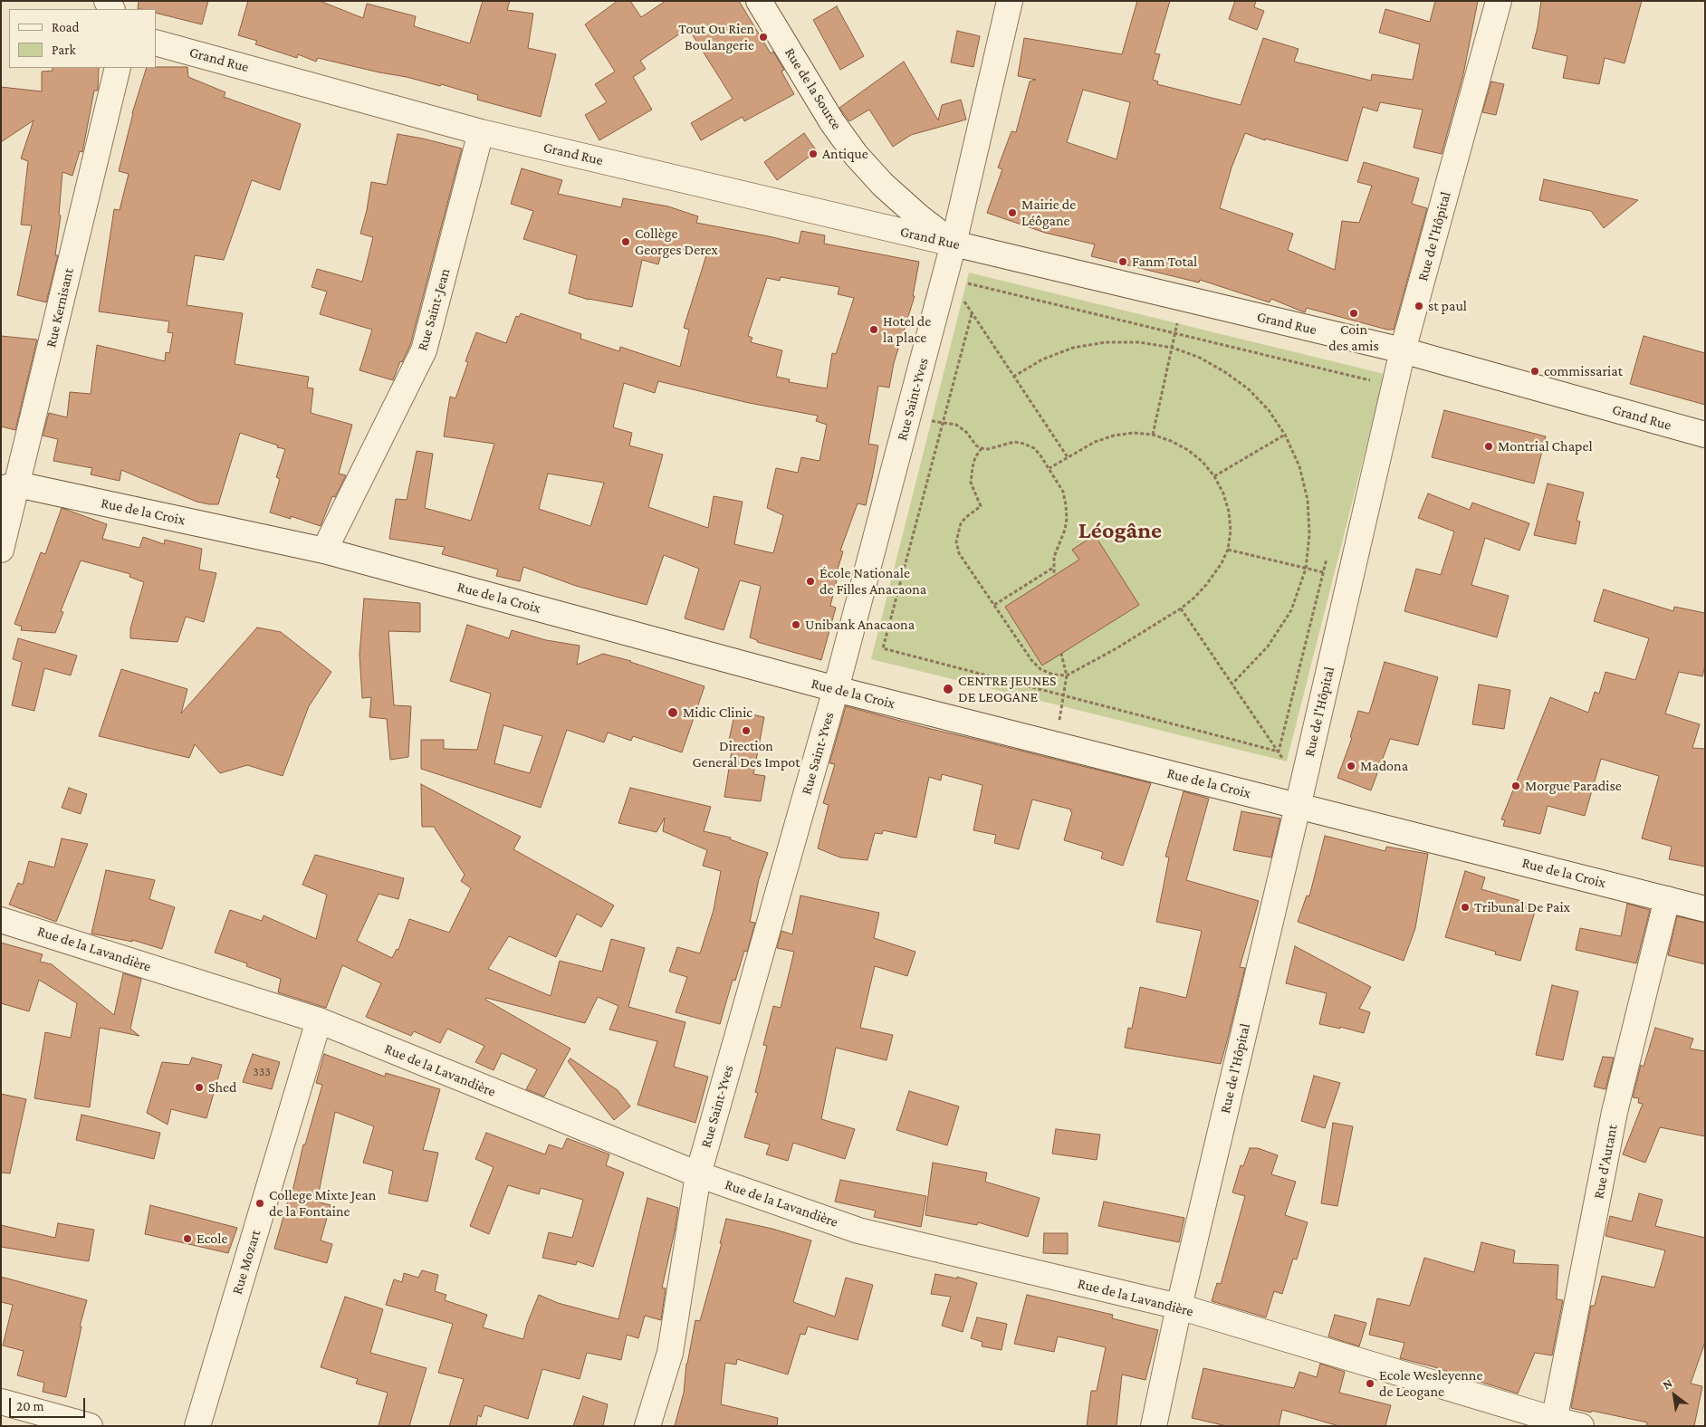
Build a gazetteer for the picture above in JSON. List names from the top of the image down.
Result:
{
  "streets": {
    "street": [
      "Grand Rue",
      "Rue de la Source",
      "Rue de l'Hôpital",
      "Rue Kernisant",
      "Rue Saint-Jean",
      "Rue Saint-Yves",
      "Rue de la Croix",
      "Rue de la Lavandière",
      "Rue d'Autant",
      "Rue Mozart"
    ]
  },
  "crossings": [
    ["Grand Rue", "Rue de la Source"],
    ["Grand Rue", "Rue de l'Hôpital"],
    ["Grand Rue", "Rue Saint-Jean"],
    ["Grand Rue", "Rue Saint-Yves"],
    ["Rue de la Source", "Rue Saint-Yves"],
    ["Rue de l'Hôpital", "Rue de la Croix"],
    ["Rue de l'Hôpital", "Rue de la Lavandière"],
    ["Rue Kernisant", "Rue de la Croix"],
    ["Rue Saint-Jean", "Rue de la Croix"],
    ["Rue Saint-Yves", "Rue de la Croix"],
    ["Rue Saint-Yves", "Rue de la Lavandière"],
    ["Rue de la Croix", "Rue d'Autant"],
    ["Rue de la Lavandière", "Rue d'Autant"],
    ["Rue de la Lavandière", "Rue Mozart"]
  ],
  "districts": ["Léogâne"],
  "places": [
    "Tout Ou Rien Boulangerie",
    "Antique",
    "Mairie de Léôgane",
    "Collège Georges Derex",
    "Fanm Total",
    "st paul",
    "Coin des amis",
    "Hotel de la place",
    "commissariat",
    "Montrial Chapel",
    "École Nationale de Filles Anacaona",
    "Unibank Anacaona",
    "CENTRE JEUNES DE LEOGANE",
    "Midic Clinic",
    "Direction General Des Impot",
    "Madona",
    "Morgue Paradise",
    "Tribunal De Paix",
    "Shed",
    "College Mixte Jean de la Fontaine",
    "Ecole",
    "Ecole Wesleyenne de Leogane"
  ],
  "house_numbers": ["333"],
  "legend": ["Road", "Park"],
  "scale_bar": "20 m",
  "north": "top left"
}
